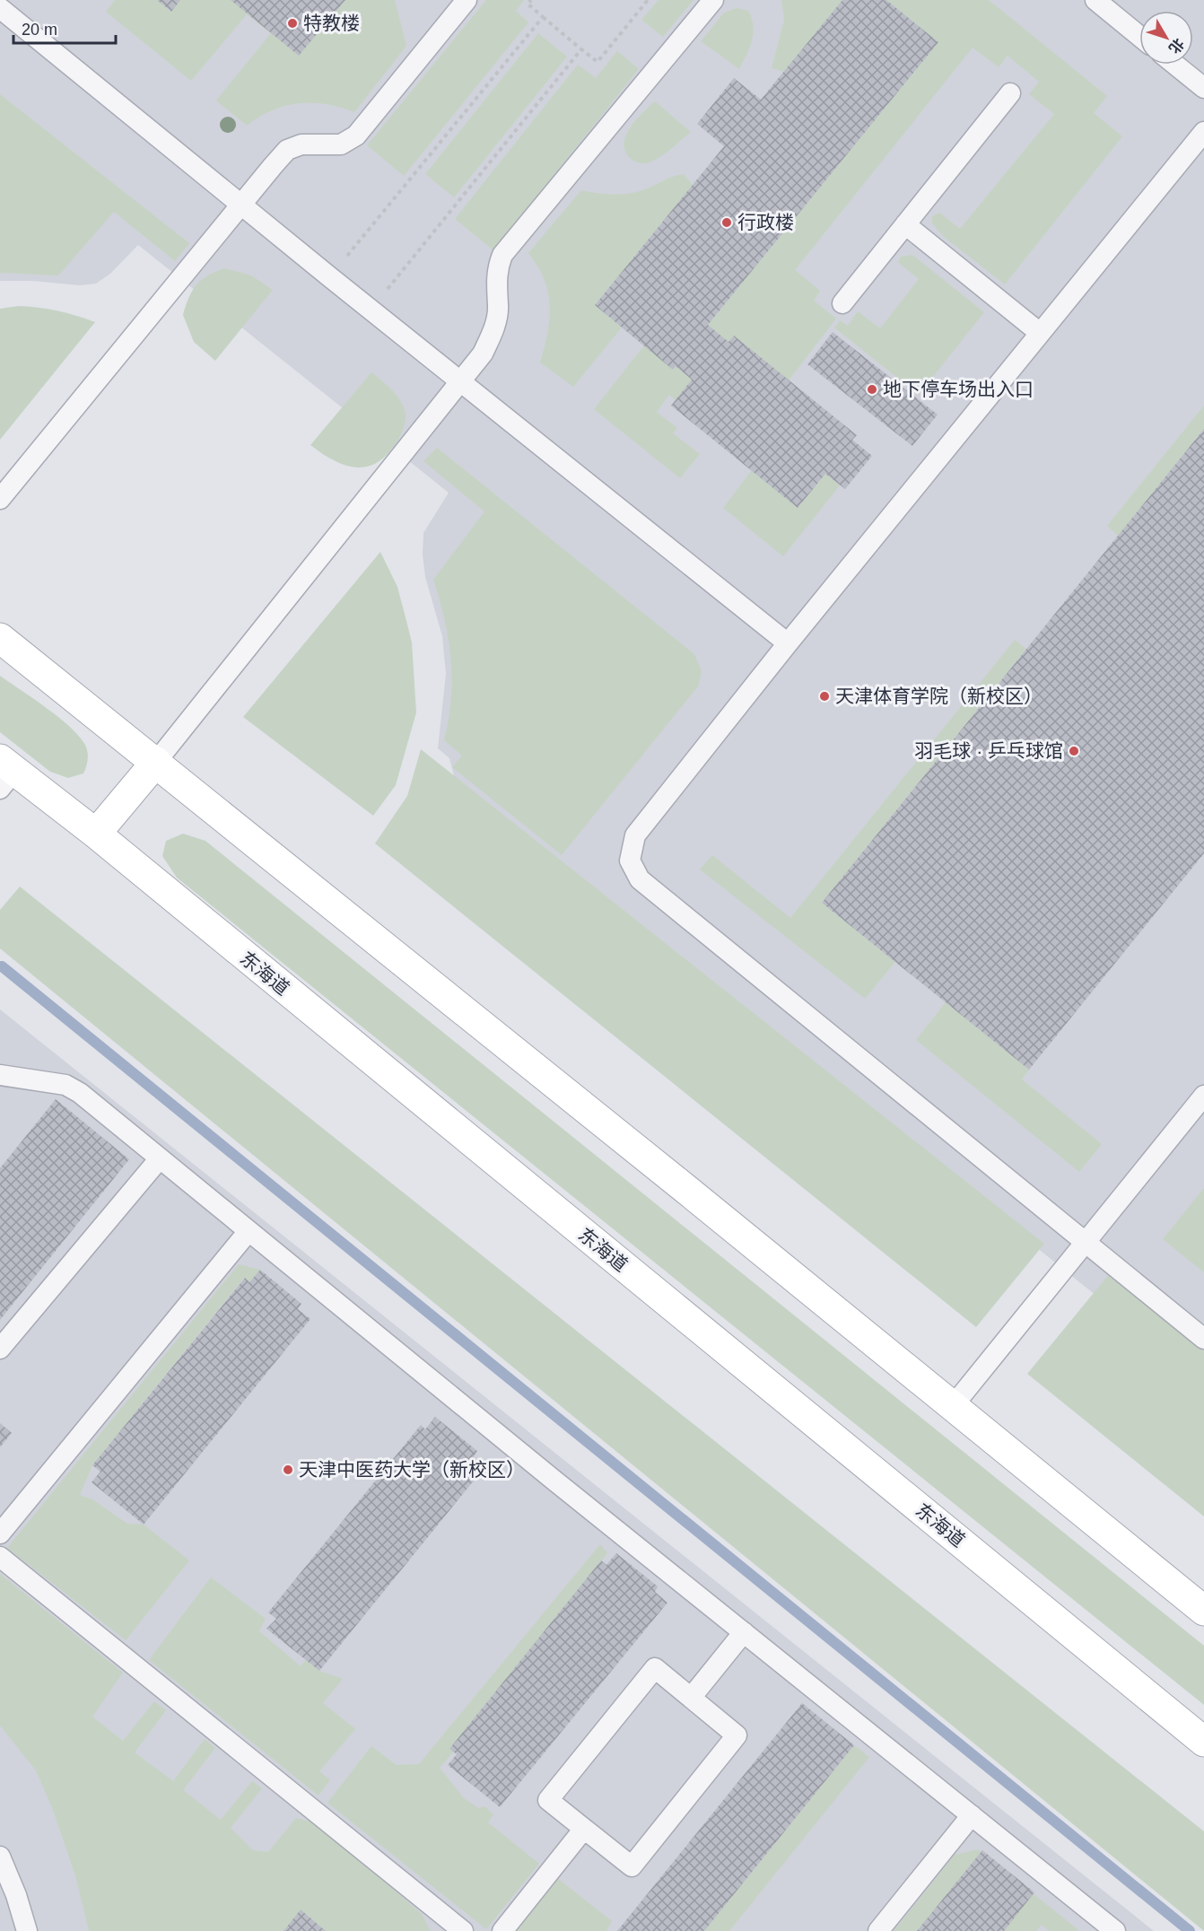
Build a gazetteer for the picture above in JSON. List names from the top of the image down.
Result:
{
  "streets": {
    "main road": ["东海道"]
  },
  "places": [
    "特教楼",
    "行政楼",
    "地下停车场出入口",
    "天津体育学院（新校区）",
    "羽毛球 · 乒乓球馆",
    "天津中医药大学（新校区）"
  ],
  "scale_bar": "20 m",
  "north": "bottom right"
}
